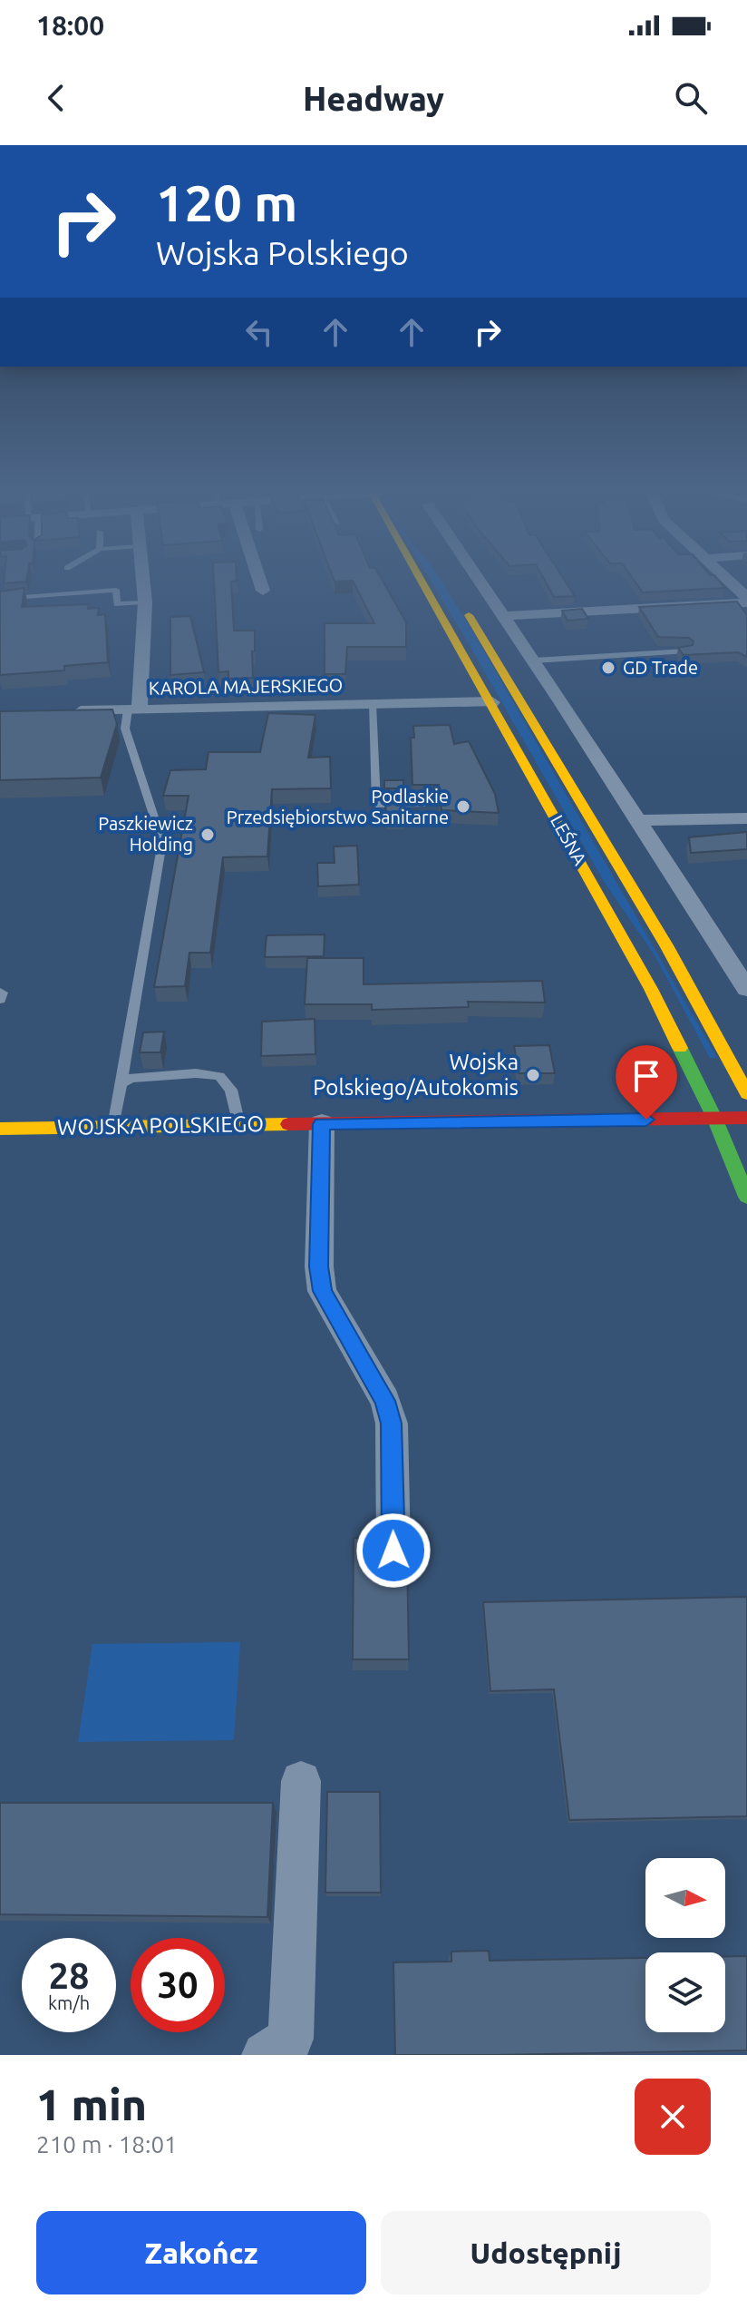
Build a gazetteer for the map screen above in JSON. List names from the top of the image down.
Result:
{
  "streets": {
    "main road": ["LEŚNA", "WOJSKA POLSKIEGO"],
    "street": ["KAROLA MAJERSKIEGO"]
  },
  "crossings": [
    ["KAROLA MAJERSKIEGO", "LEŚNA"],
    ["LEŚNA", "WOJSKA POLSKIEGO"]
  ],
  "places": [
    "GD Trade",
    "Podlaskie Przedsiębiorstwo Sanitarne",
    "Paszkiewicz Holding",
    "Wojska Polskiego/Autokomis"
  ],
  "north": "right",
  "page": {
    "status": "18:00",
    "header": "Headway",
    "turn": ["120 m", "Wojska Polskiego"],
    "speed": "28 km/h",
    "limit": "30",
    "heading": ["1 min", "210 m · 18:01"],
    "buttons": ["Zakończ", "Udostępnij"]
  }
}
